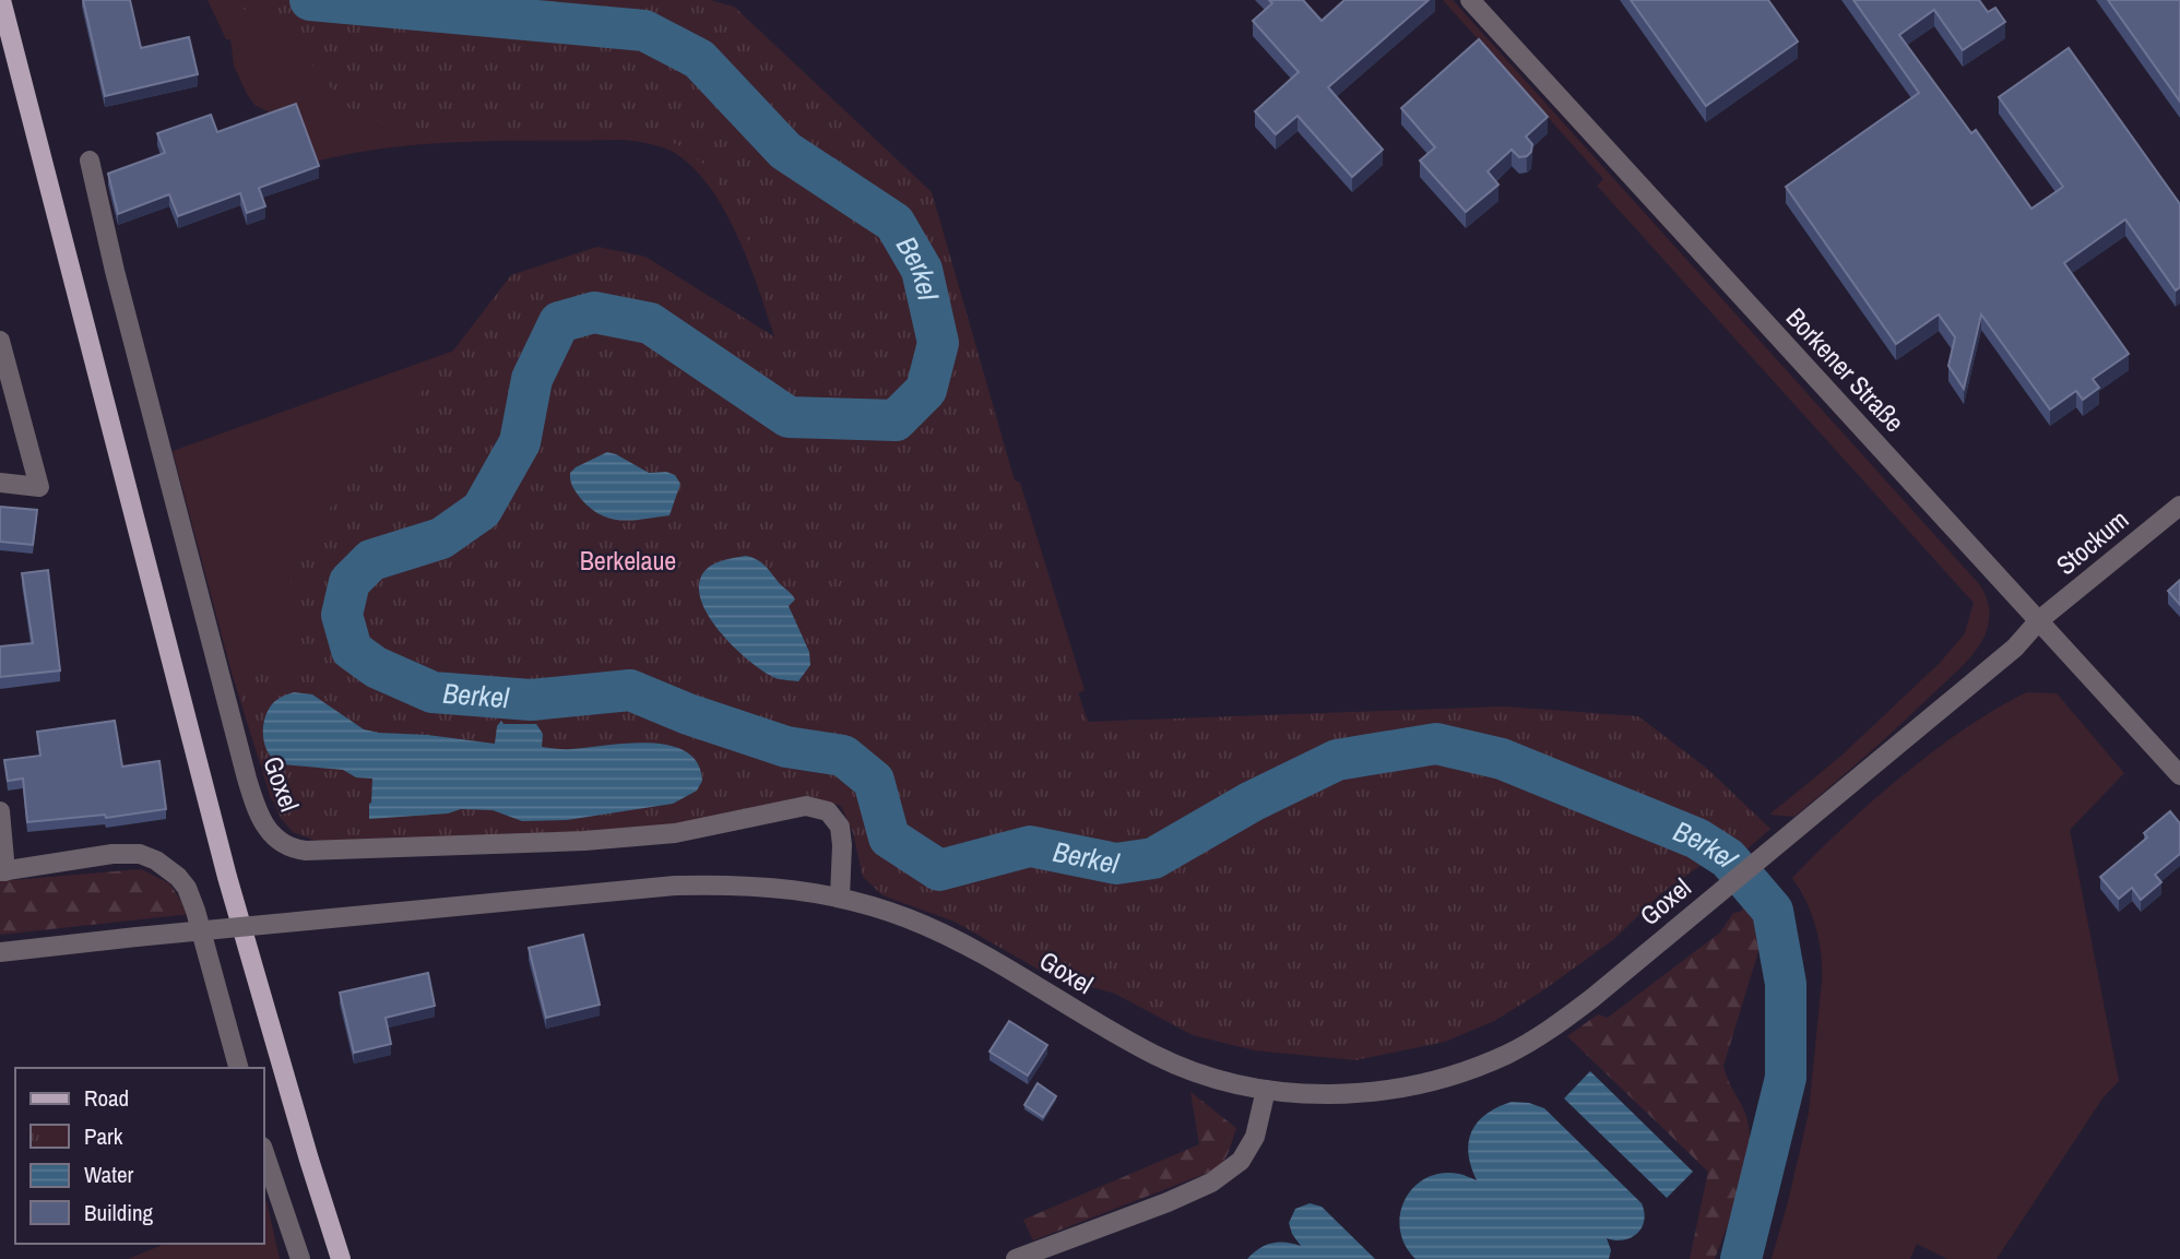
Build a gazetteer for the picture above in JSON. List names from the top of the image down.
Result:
{
  "streets": {
    "street": ["Borkener Straße", "Stockum", "Goxel"]
  },
  "crossings": [
    ["Borkener Straße", "Stockum"],
    ["Borkener Straße", "Goxel"],
    ["Stockum", "Goxel"]
  ],
  "water": ["Berkel"],
  "parks": ["Berkelaue"],
  "legend": [
    "Road",
    "Park",
    "Water",
    "Building"
  ]
}
